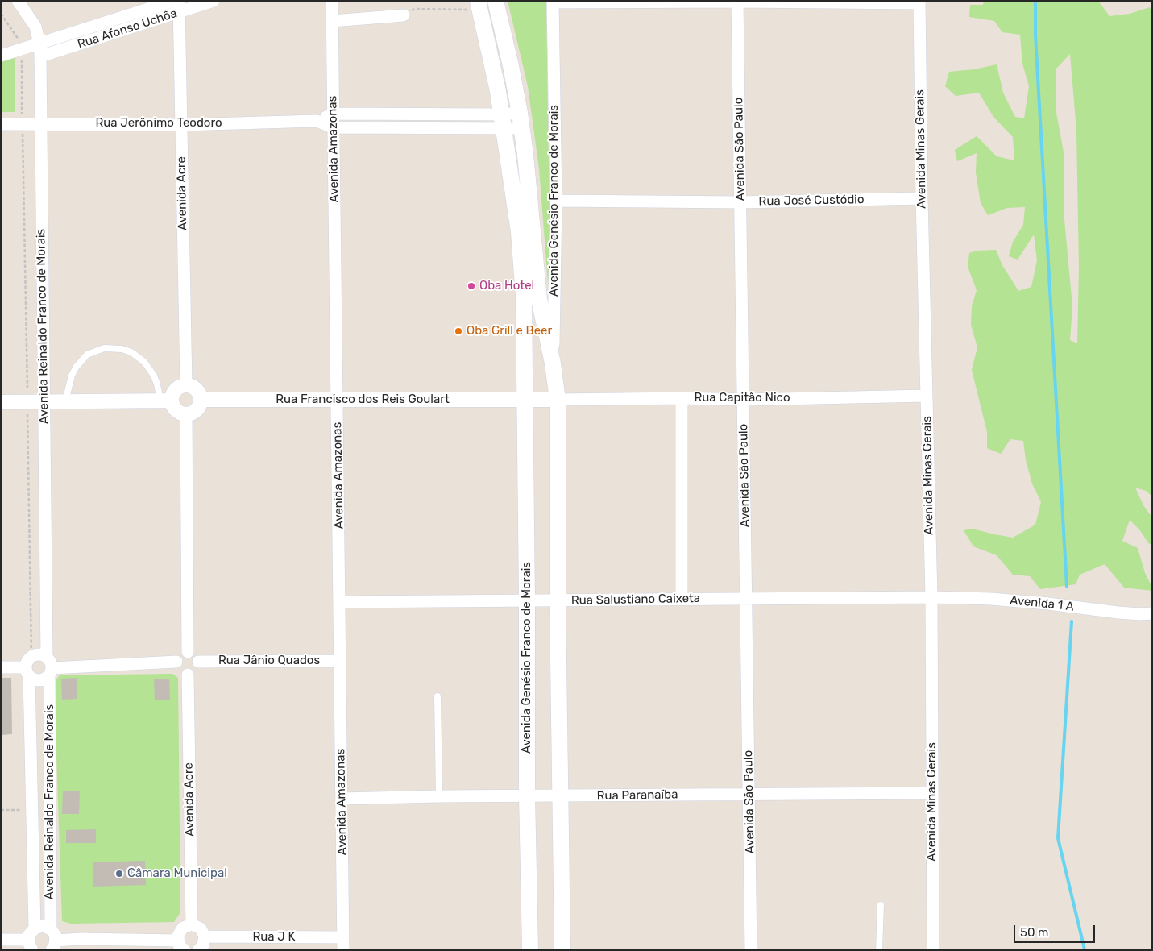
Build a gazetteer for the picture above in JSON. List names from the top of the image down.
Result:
{
  "streets": {
    "main road": ["Avenida Genésio Franco de Morais"],
    "street": [
      "Rua Afonso Uchôa",
      "Rua Jerônimo Teodoro",
      "Avenida Amazonas",
      "Avenida São Paulo",
      "Avenida Minas Gerais",
      "Avenida Acre",
      "Rua José Custódio",
      "Avenida Reinaldo Franco de Morais",
      "Rua Capitão Nico",
      "Rua Francisco dos Reis Goulart",
      "Rua Salustiano Caixeta",
      "Avenida 1 A",
      "Rua Jânio Quados",
      "Rua Paranaíba",
      "Rua J K"
    ]
  },
  "crossings": [
    ["Rua Afonso Uchôa", "Avenida Acre"],
    ["Rua Afonso Uchôa", "Avenida Reinaldo Franco de Morais"],
    ["Rua Jerônimo Teodoro", "Avenida Amazonas"],
    ["Rua Jerônimo Teodoro", "Avenida Acre"],
    ["Rua Jerônimo Teodoro", "Avenida Genésio Franco de Morais"],
    ["Rua Jerônimo Teodoro", "Avenida Reinaldo Franco de Morais"],
    ["Avenida Amazonas", "Rua Francisco dos Reis Goulart"],
    ["Avenida Amazonas", "Rua Salustiano Caixeta"],
    ["Avenida Amazonas", "Rua Jânio Quados"],
    ["Avenida Amazonas", "Rua Paranaíba"],
    ["Avenida Amazonas", "Rua J K"],
    ["Avenida São Paulo", "Rua José Custódio"],
    ["Avenida São Paulo", "Rua Capitão Nico"],
    ["Avenida São Paulo", "Rua Salustiano Caixeta"],
    ["Avenida São Paulo", "Rua Paranaíba"],
    ["Avenida Minas Gerais", "Rua José Custódio"],
    ["Avenida Minas Gerais", "Rua Capitão Nico"],
    ["Avenida Minas Gerais", "Rua Salustiano Caixeta"],
    ["Avenida Minas Gerais", "Avenida 1 A"],
    ["Avenida Minas Gerais", "Rua Paranaíba"],
    ["Avenida Acre", "Rua Francisco dos Reis Goulart"],
    ["Avenida Acre", "Rua Jânio Quados"],
    ["Avenida Genésio Franco de Morais", "Rua José Custódio"],
    ["Avenida Genésio Franco de Morais", "Rua Capitão Nico"],
    ["Avenida Genésio Franco de Morais", "Rua Francisco dos Reis Goulart"],
    ["Avenida Genésio Franco de Morais", "Rua Salustiano Caixeta"],
    ["Avenida Genésio Franco de Morais", "Rua Paranaíba"],
    ["Rua Salustiano Caixeta", "Avenida 1 A"]
  ],
  "places": ["Oba Hotel", "Oba Grill e Beer", "Câmara Municipal"],
  "scale_bar": "50 m"
}
